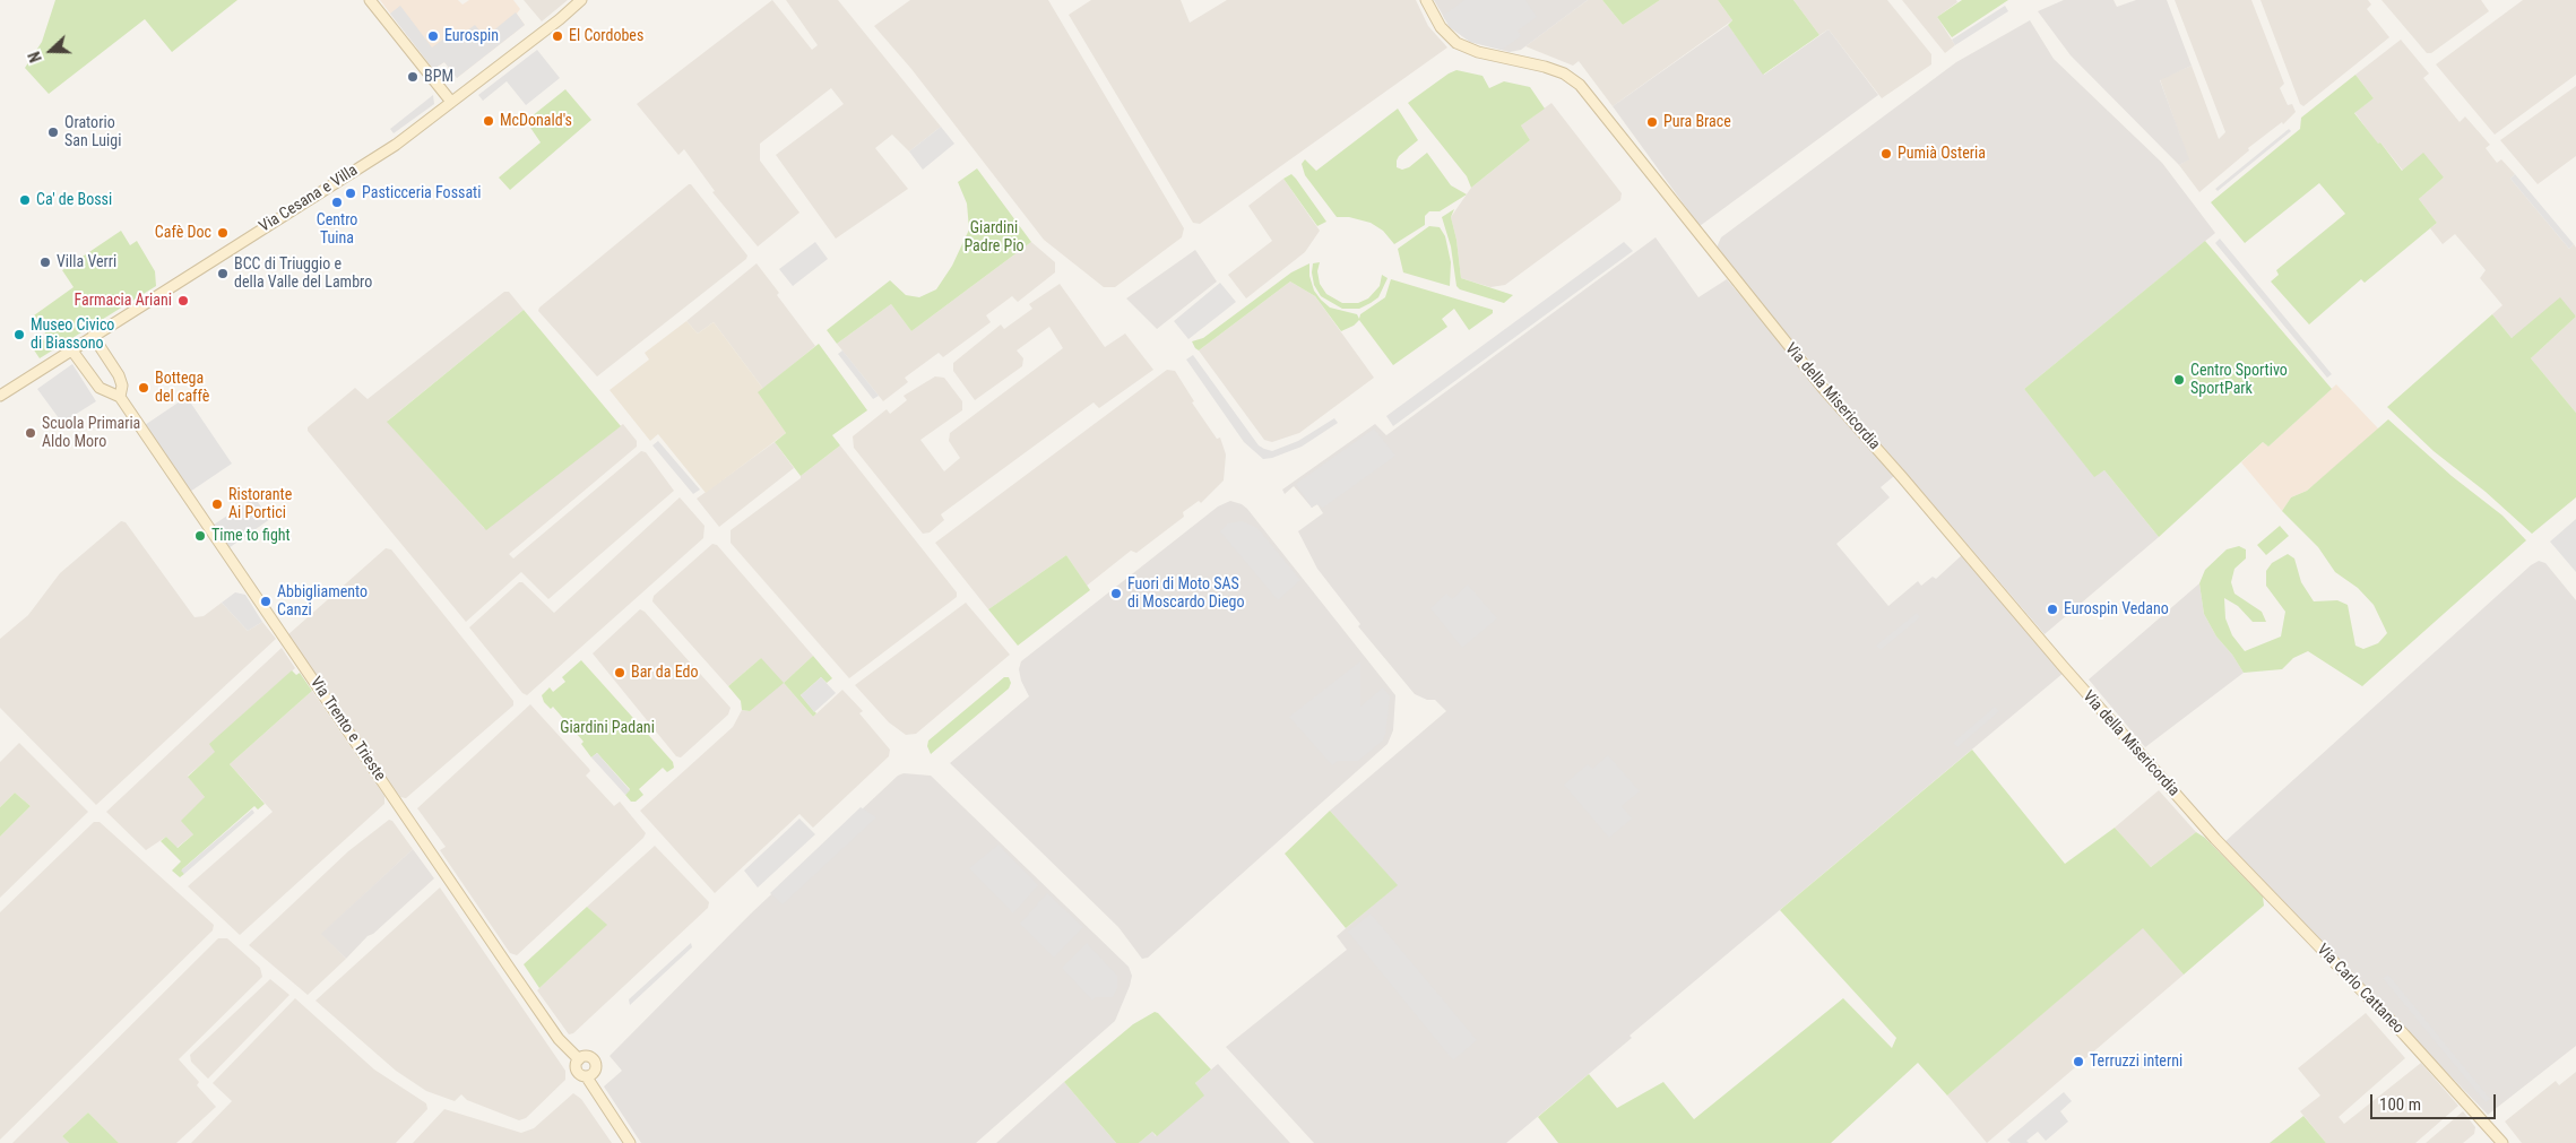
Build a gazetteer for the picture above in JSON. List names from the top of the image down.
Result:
{
  "streets": {
    "street": [
      "Via Cesana e Villa",
      "Via della Misericordia",
      "Via Trento e Trieste",
      "Via Carlo Cattaneo"
    ]
  },
  "crossings": [
    ["Via della Misericordia", "Via Carlo Cattaneo"]
  ],
  "parks": ["Giardini Padre Pio", "Giardini Padani"],
  "places": [
    "Eurospin",
    "El Cordobes",
    "BPM",
    "McDonald's",
    "Pura Brace",
    "Oratorio San Luigi",
    "Pumià Osteria",
    "Pasticceria Fossati",
    "Ca' de Bossi",
    "Centro Tuina",
    "Cafè Doc",
    "Villa Verri",
    "BCC di Triuggio e della Valle del Lambro",
    "Farmacia Ariani",
    "Museo Civico di Biassono",
    "Centro Sportivo SportPark",
    "Bottega del caffè",
    "Scuola Primaria Aldo Moro",
    "Ristorante Ai Portici",
    "Time to fight",
    "Fuori di Moto SAS di Moscardo Diego",
    "Abbigliamento Canzi",
    "Eurospin Vedano",
    "Bar da Edo",
    "Terruzzi interni"
  ],
  "scale_bar": "100 m",
  "north": "left"
}
